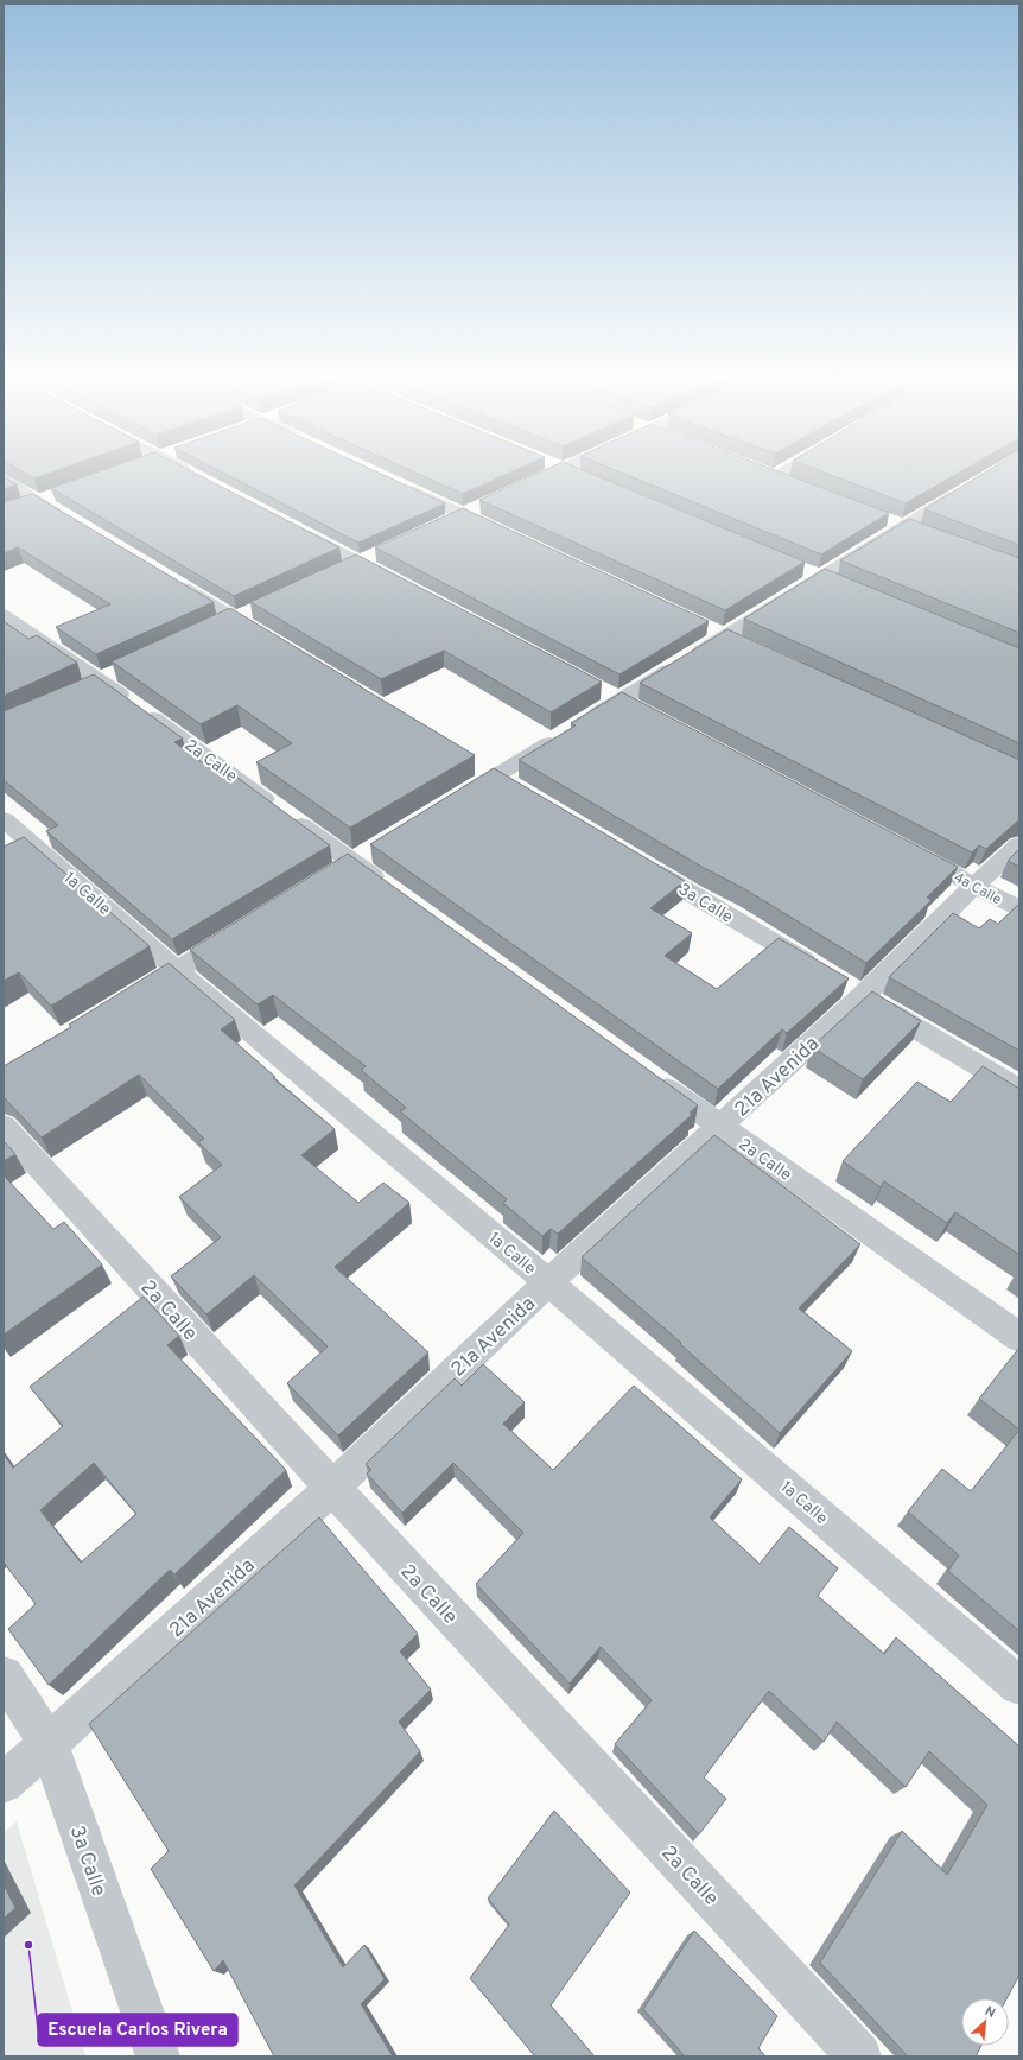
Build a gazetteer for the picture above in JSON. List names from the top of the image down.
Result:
{
  "streets": {
    "street": [
      "2a Calle",
      "4a Calle",
      "1a Calle",
      "3a Calle",
      "21a Avenida"
    ]
  },
  "crossings": [
    ["2a Calle", "21a Avenida"],
    ["4a Calle", "21a Avenida"],
    ["1a Calle", "21a Avenida"],
    ["3a Calle", "21a Avenida"]
  ],
  "places": ["Escuela Carlos Rivera"],
  "north": "top right"
}
